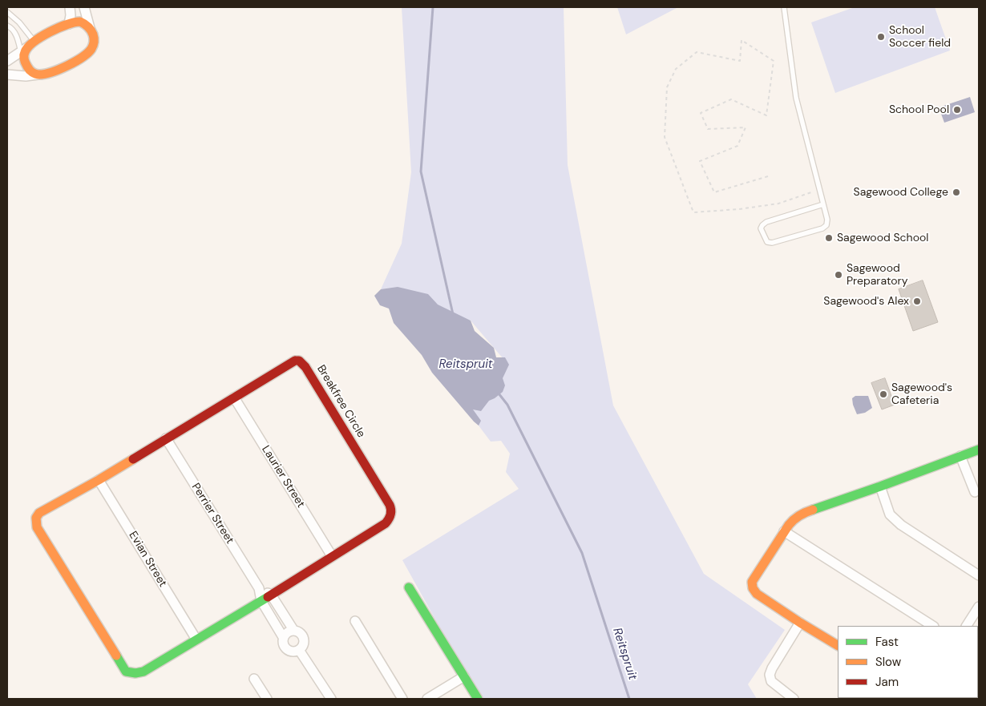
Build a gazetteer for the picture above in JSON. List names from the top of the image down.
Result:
{
  "streets": {
    "street": [
      "Breakfree Circle",
      "Laurier Street",
      "Perrier Street",
      "Evian Street"
    ]
  },
  "crossings": [
    ["Breakfree Circle", "Laurier Street"],
    ["Breakfree Circle", "Perrier Street"],
    ["Breakfree Circle", "Evian Street"]
  ],
  "water": ["Reitspruit"],
  "places": [
    "School Soccer field",
    "School Pool",
    "Sagewood College",
    "Sagewood School",
    "Sagewood Preparatory",
    "Sagewood's Alex",
    "Sagewood's Cafeteria"
  ],
  "legend": ["Fast", "Slow", "Jam"]
}
